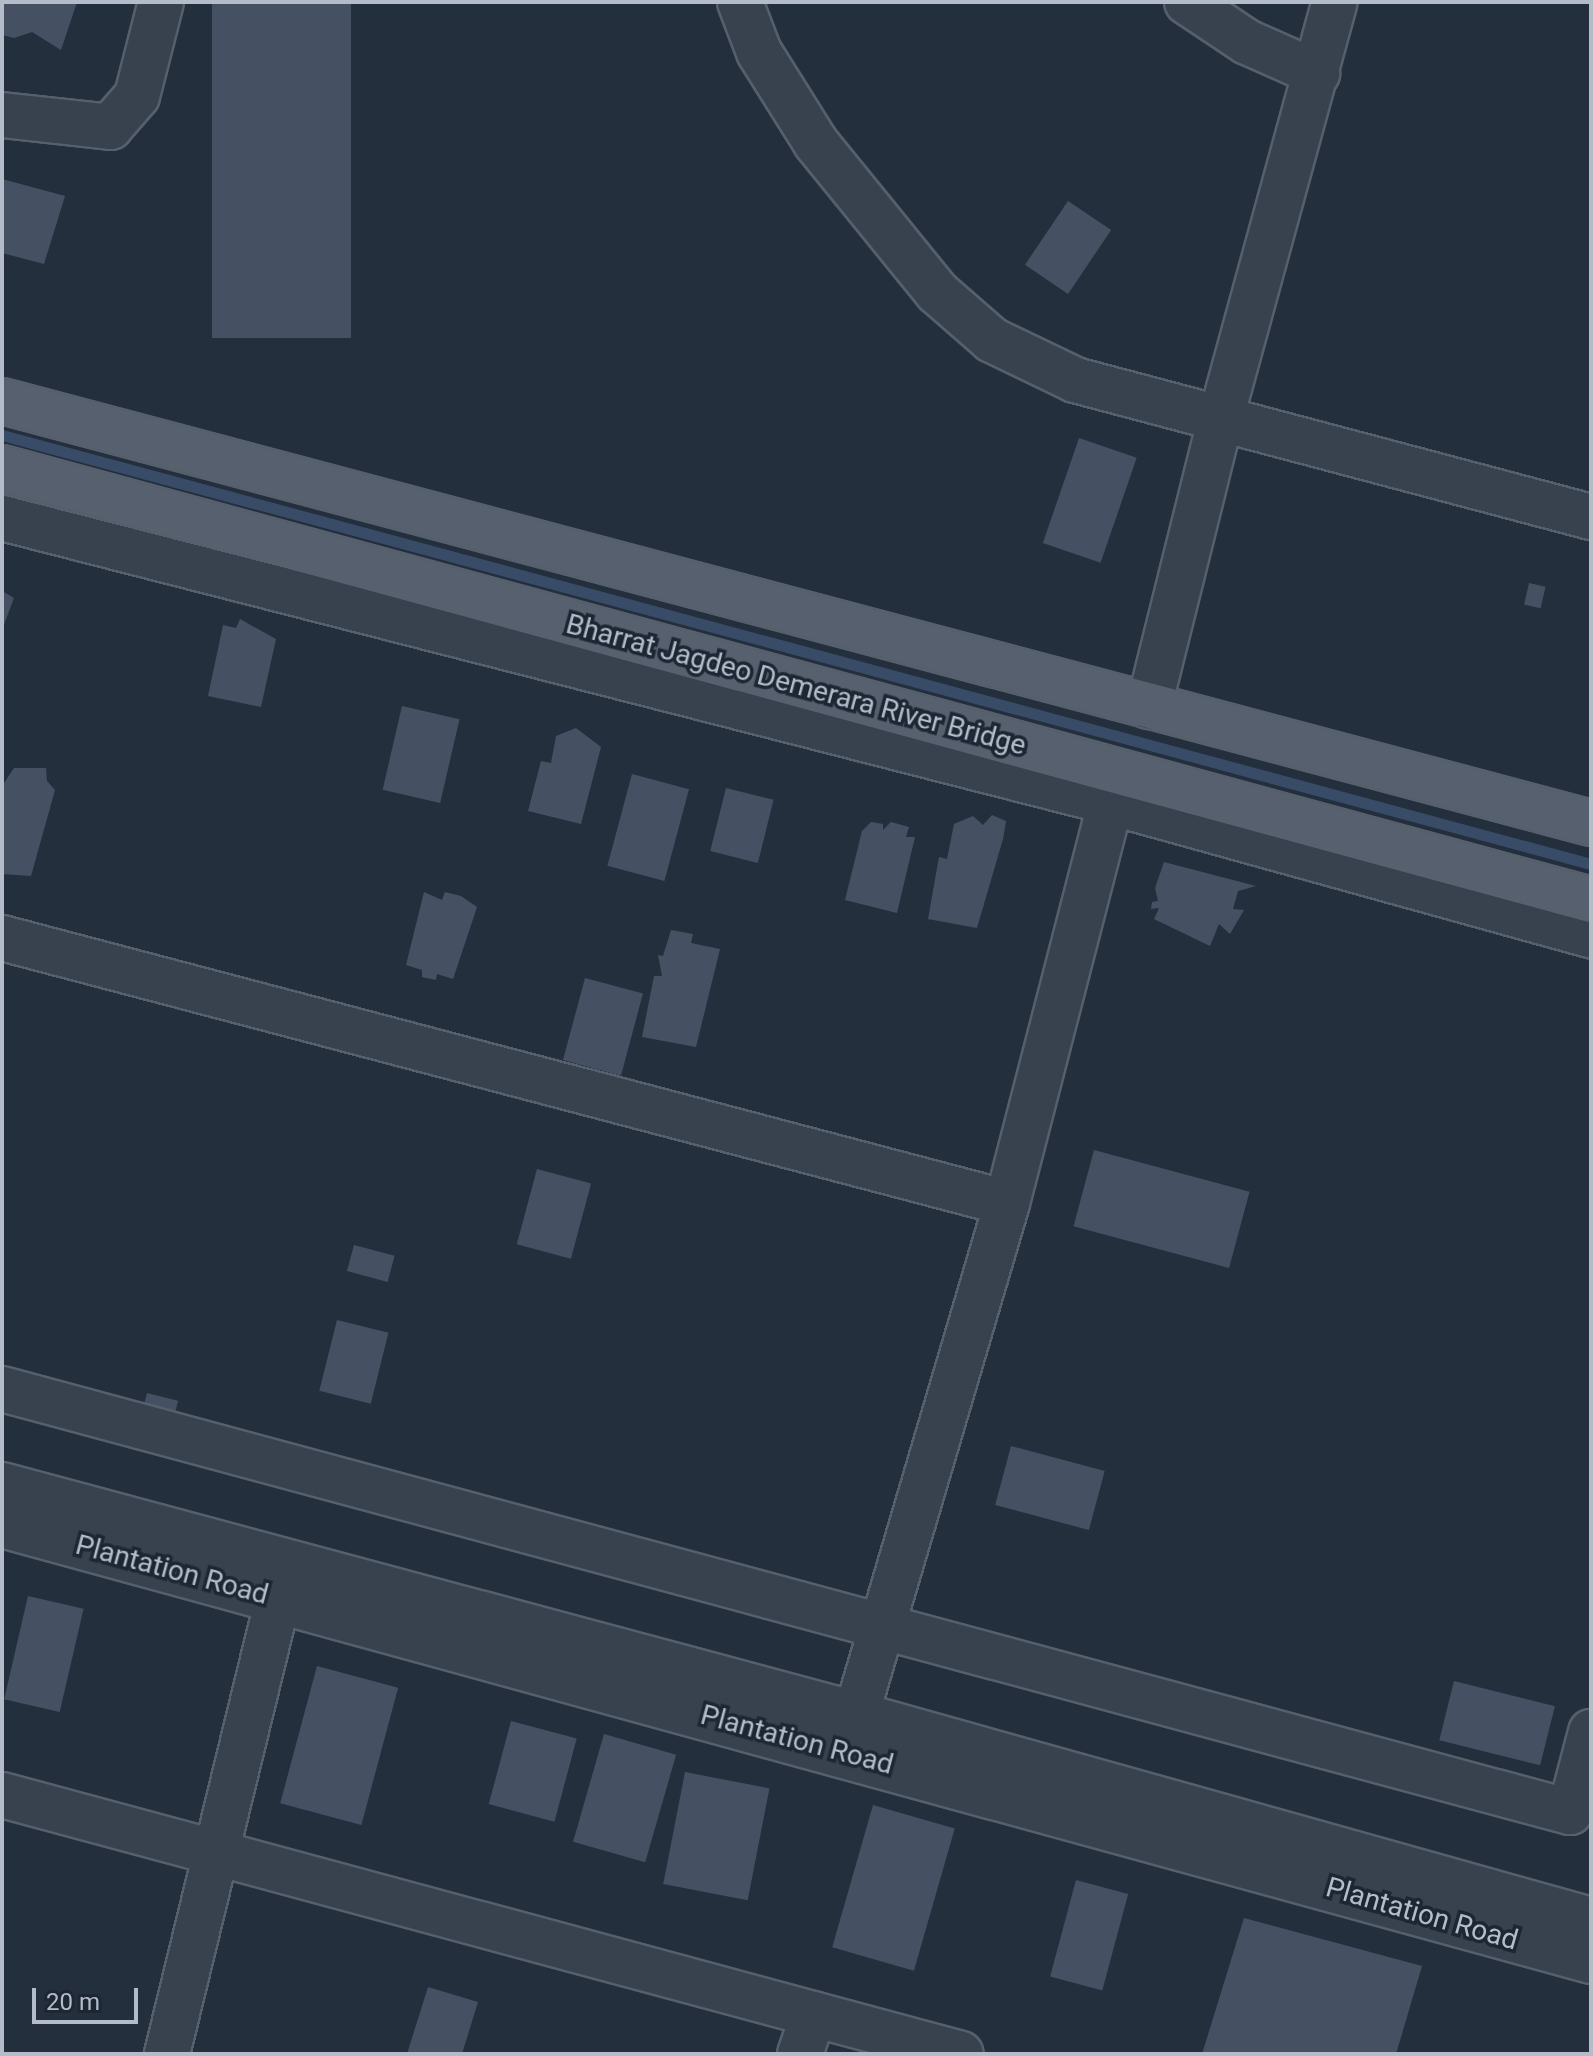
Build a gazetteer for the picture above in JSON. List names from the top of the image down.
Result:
{
  "streets": {
    "main road": ["Bharrat Jagdeo Demerara River Bridge"],
    "street": ["Plantation Road"]
  },
  "scale_bar": "20 m"
}
